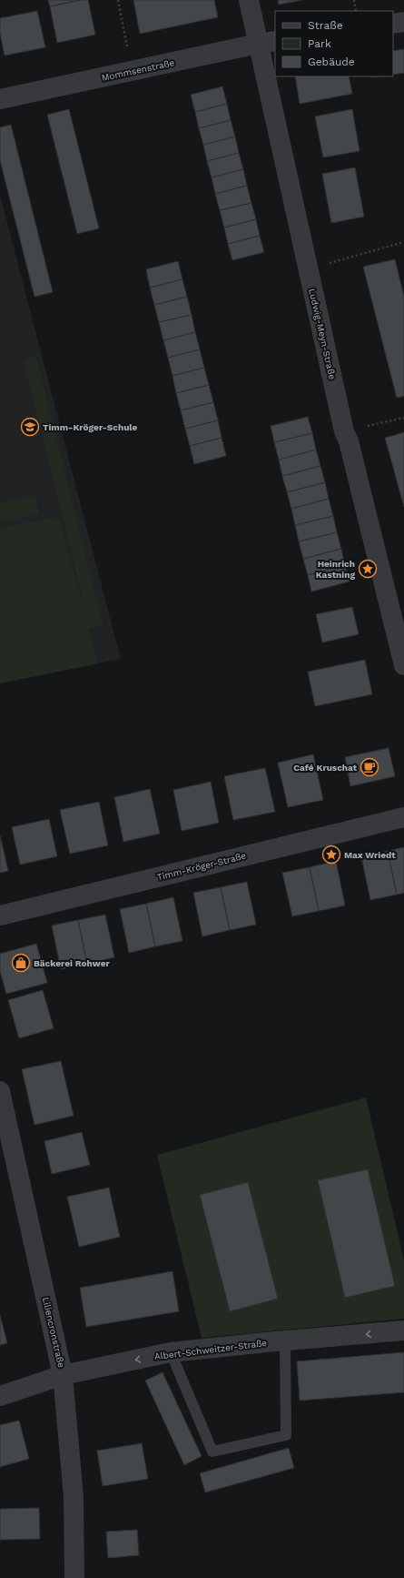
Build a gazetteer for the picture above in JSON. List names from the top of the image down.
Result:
{
  "streets": {
    "street": [
      "Mommsenstraße",
      "Ludwig-Meyn-Straße",
      "Timm-Kröger-Straße",
      "Liliencronstraße",
      "Albert-Schweitzer-Straße"
    ]
  },
  "crossings": [
    ["Mommsenstraße", "Ludwig-Meyn-Straße"],
    ["Liliencronstraße", "Albert-Schweitzer-Straße"]
  ],
  "one_way": ["Albert-Schweitzer-Straße"],
  "places": {
    "school or university": ["Timm-Kröger-Schule"],
    "place": ["Heinrich Kastning", "Max Wriedt"],
    "cafe": ["Café Kruschat"],
    "shop": ["Bäckerei Rohwer"]
  },
  "legend": ["Straße", "Park", "Gebäude"]
}
